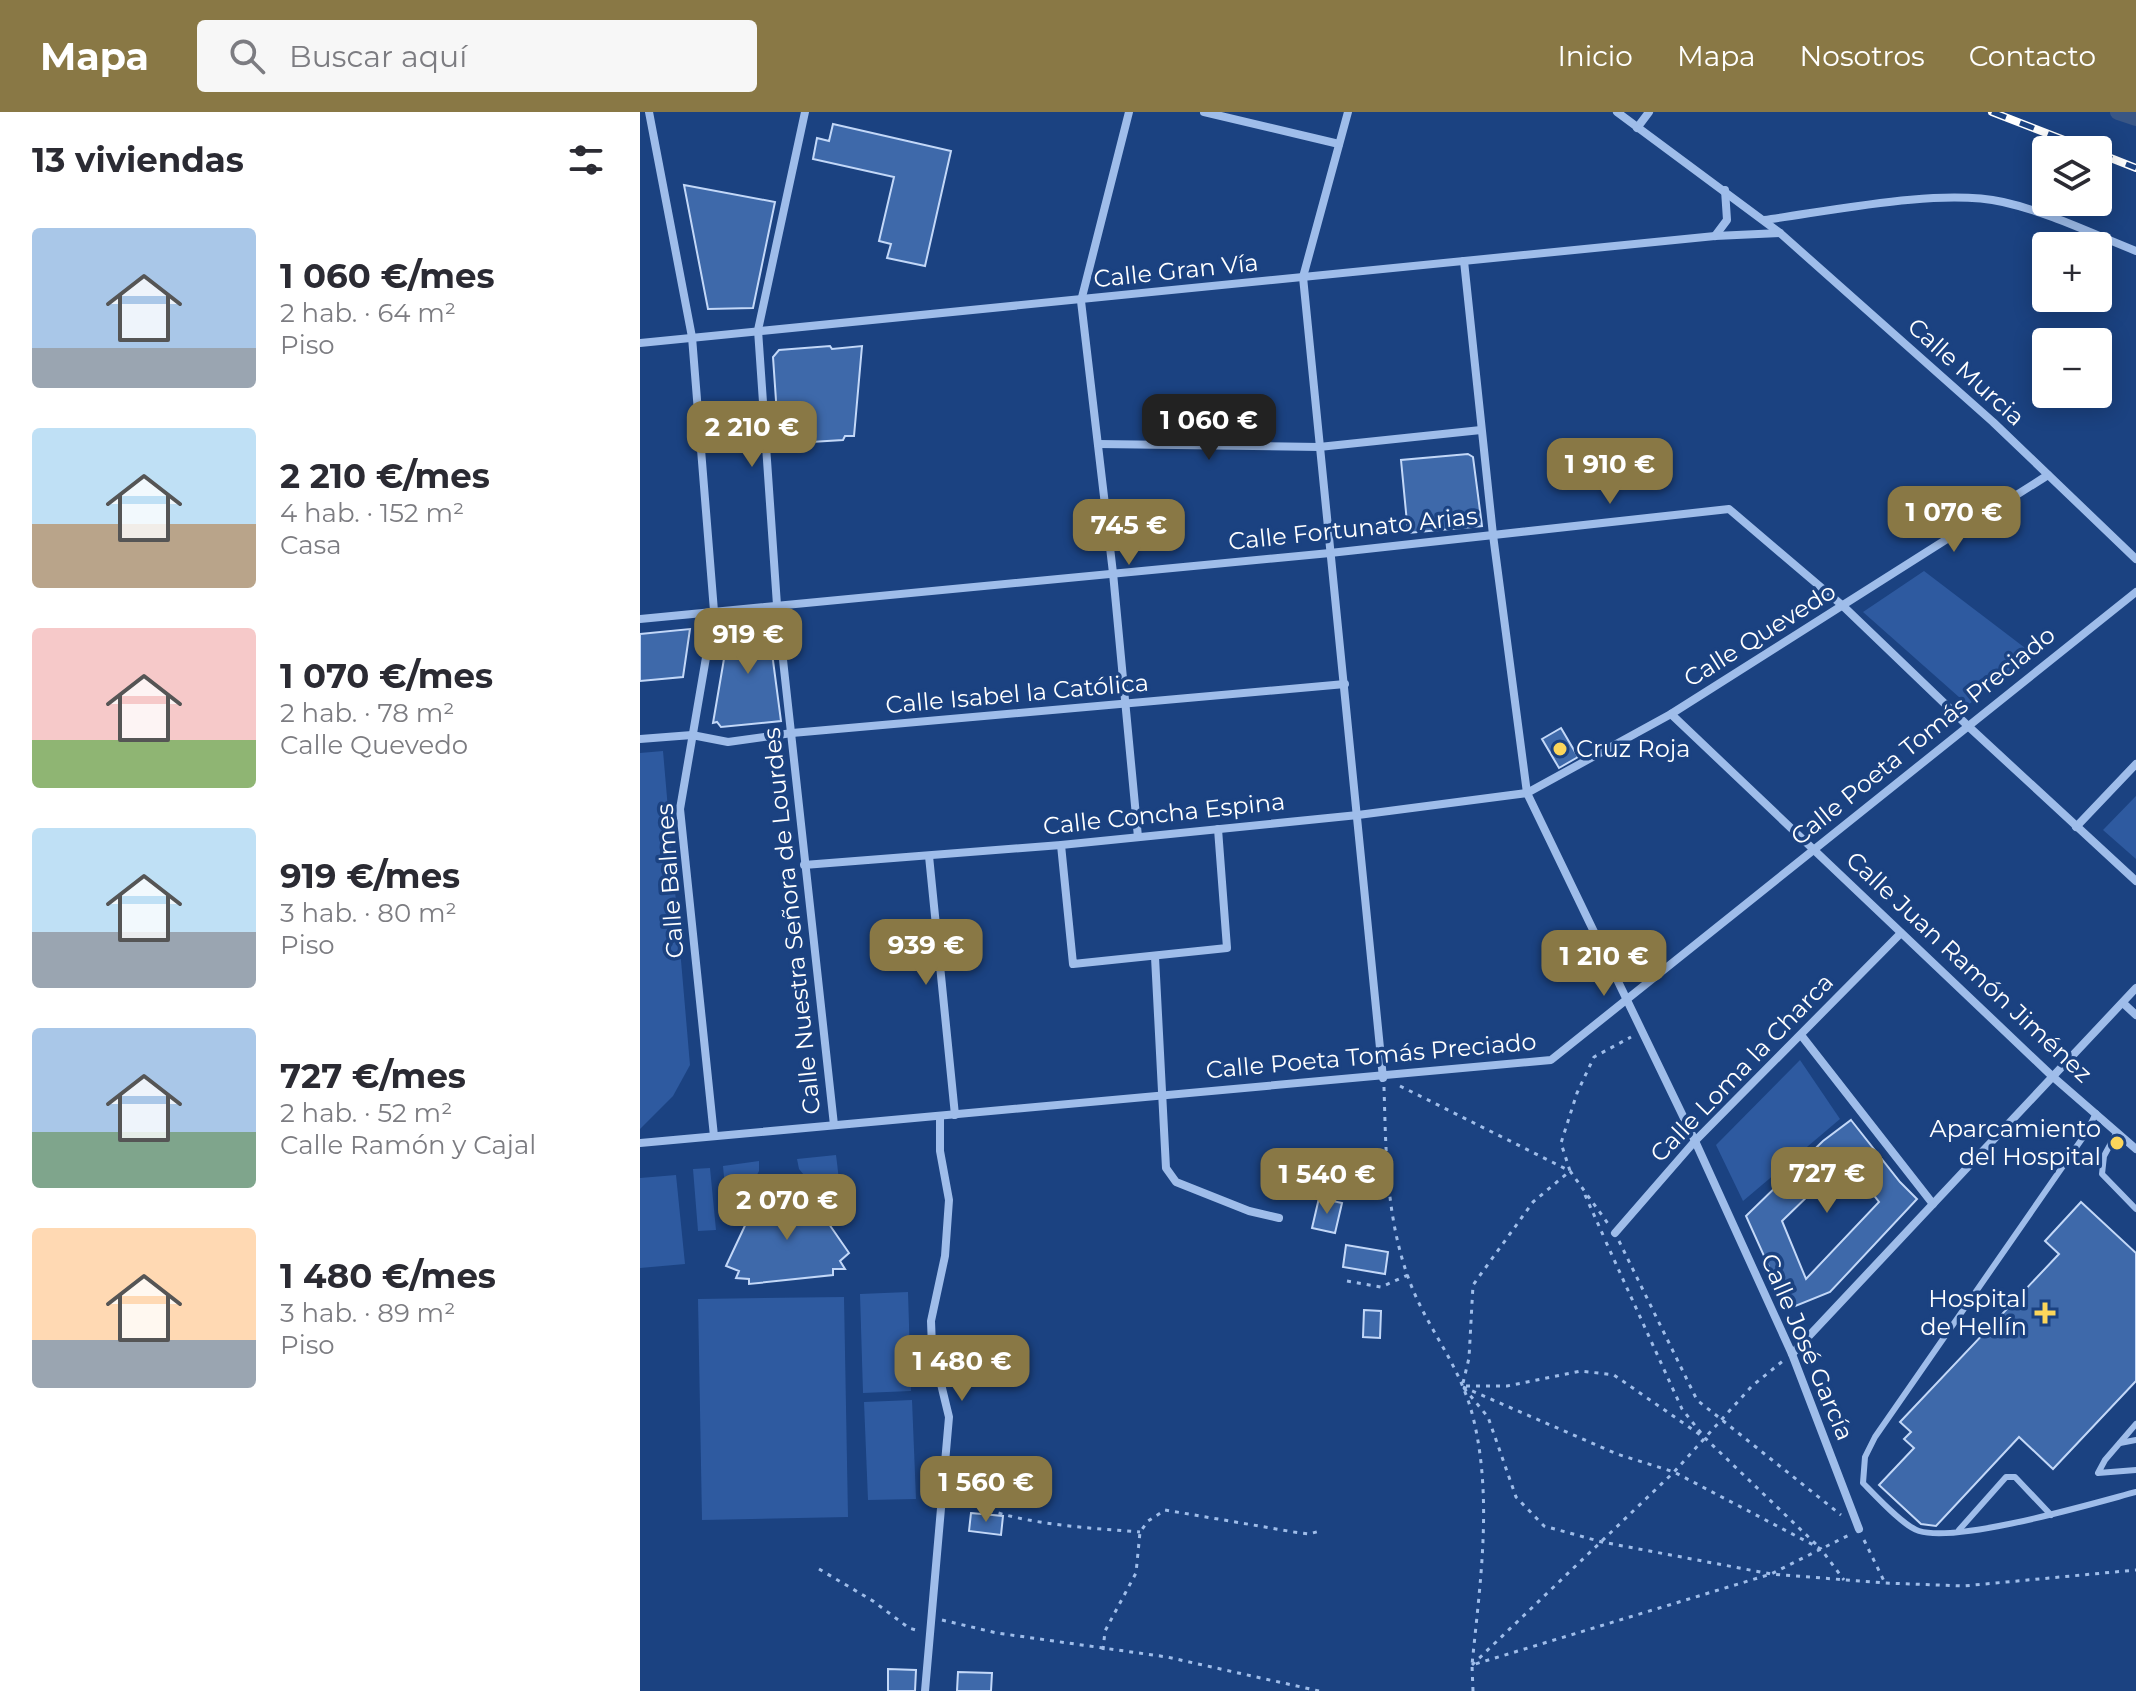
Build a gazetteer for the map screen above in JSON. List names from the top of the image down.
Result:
{
  "streets": {
    "street": [
      "Calle Gran Vía",
      "Calle Murcia",
      "Calle Fortunato Arias",
      "Calle Quevedo",
      "Calle Isabel la Católica",
      "Calle Poeta Tomás Preciado",
      "Calle Concha Espina",
      "Calle Balmes",
      "Calle Nuestra Señora de Lourdes",
      "Calle Juan Ramón Jiménez",
      "Calle Loma la Charca",
      "Calle José García"
    ]
  },
  "crossings": [
    ["Calle Gran Vía", "Calle Murcia"],
    ["Calle Gran Vía", "Calle Balmes"],
    ["Calle Gran Vía", "Calle Nuestra Señora de Lourdes"],
    ["Calle Gran Vía", "Calle José García"],
    ["Calle Murcia", "Calle Quevedo"],
    ["Calle Fortunato Arias", "Calle Quevedo"],
    ["Calle Fortunato Arias", "Calle Poeta Tomás Preciado"],
    ["Calle Fortunato Arias", "Calle Balmes"],
    ["Calle Fortunato Arias", "Calle Nuestra Señora de Lourdes"],
    ["Calle Fortunato Arias", "Calle José García"],
    ["Calle Quevedo", "Calle Concha Espina"],
    ["Calle Quevedo", "Calle Juan Ramón Jiménez"],
    ["Calle Quevedo", "Calle José García"],
    ["Calle Isabel la Católica", "Calle Balmes"],
    ["Calle Isabel la Católica", "Calle Nuestra Señora de Lourdes"],
    ["Calle Poeta Tomás Preciado", "Calle Balmes"],
    ["Calle Poeta Tomás Preciado", "Calle Nuestra Señora de Lourdes"],
    ["Calle Poeta Tomás Preciado", "Calle Juan Ramón Jiménez"],
    ["Calle Poeta Tomás Preciado", "Calle José García"],
    ["Calle Concha Espina", "Calle Nuestra Señora de Lourdes"],
    ["Calle Concha Espina", "Calle José García"],
    ["Calle Juan Ramón Jiménez", "Calle Loma la Charca"],
    ["Calle Loma la Charca", "Calle José García"]
  ],
  "places": {
    "other": ["Cruz Roja", "Aparcamiento del Hospital"],
    "health": ["Hospital de Hellín"]
  },
  "page": {
    "header": "Mapa",
    "search": "Buscar aquí",
    "nav": [
      "Inicio",
      "Mapa",
      "Nosotros",
      "Contacto"
    ],
    "heading": "13 viviendas",
    "map_buttons": ["+", "−"],
    "list": [
      {
        "name": "1 060 €/mes",
        "note": "2 hab. · 64 m² · Piso"
      },
      {
        "name": "2 210 €/mes",
        "note": "4 hab. · 152 m² · Casa"
      },
      {
        "name": "1 070 €/mes",
        "note": "2 hab. · 78 m² · Calle Quevedo"
      },
      {
        "name": "919 €/mes",
        "note": "3 hab. · 80 m² · Piso"
      },
      {
        "name": "727 €/mes",
        "note": "2 hab. · 52 m² · Calle Ramón y Cajal"
      },
      {
        "name": "1 480 €/mes",
        "note": "3 hab. · 89 m² · Piso"
      }
    ],
    "price": [
      "1 060 €",
      "2 210 €",
      "1 910 €",
      "1 070 €",
      "745 €",
      "919 €",
      "939 €",
      "1 210 €",
      "727 €",
      "1 540 €",
      "2 070 €",
      "1 480 €",
      "1 560 €"
    ]
  }
}
